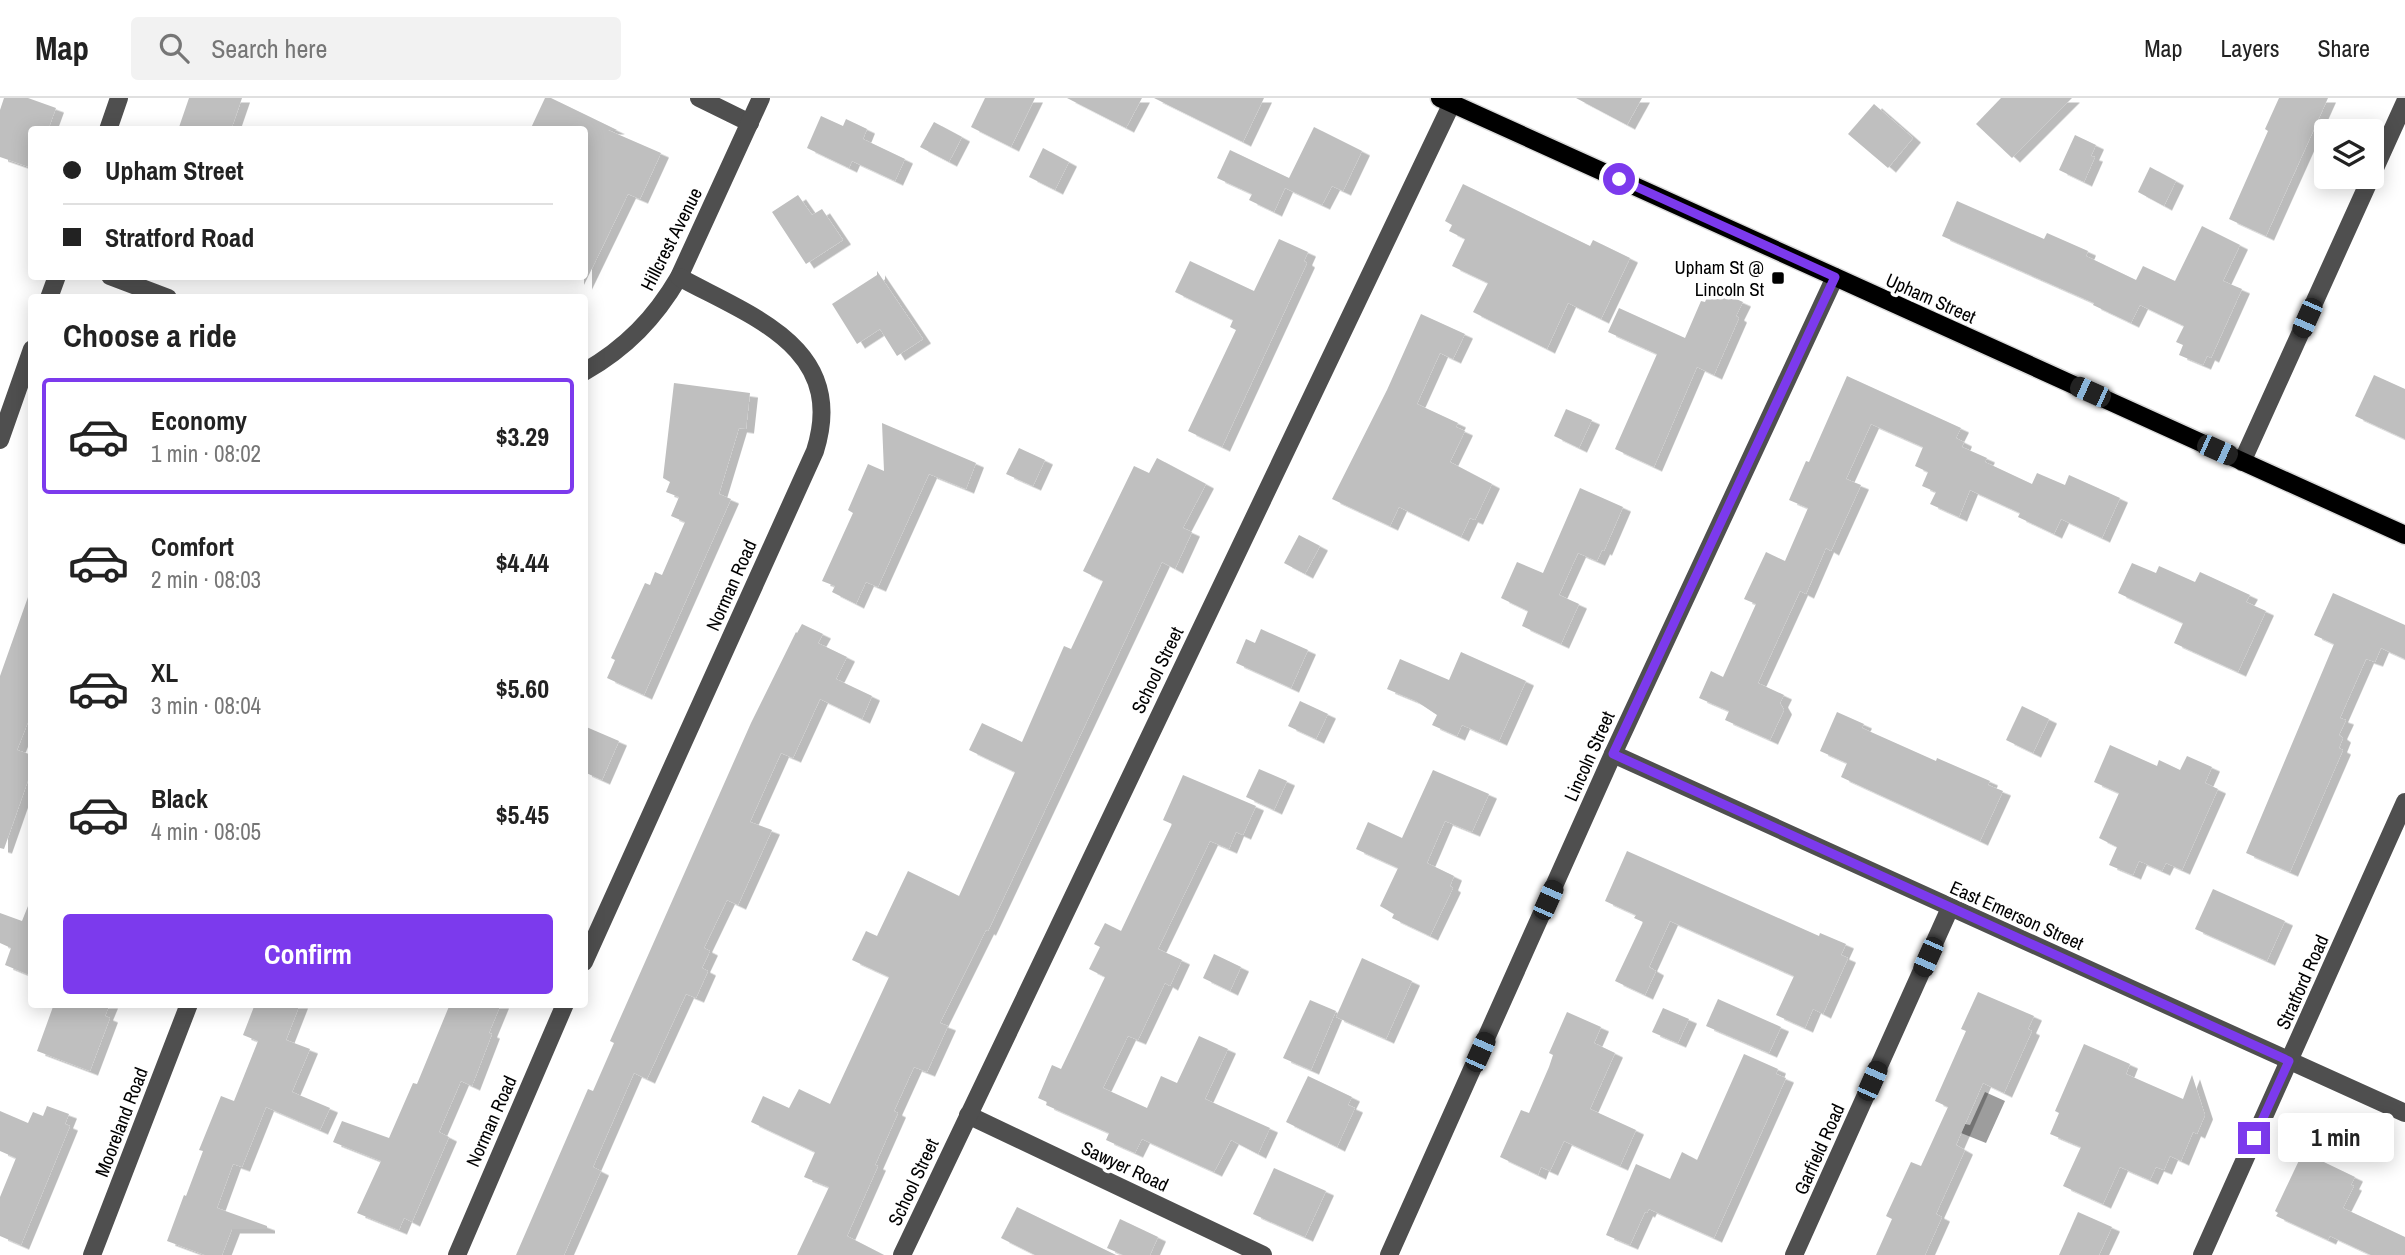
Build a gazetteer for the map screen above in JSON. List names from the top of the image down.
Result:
{
  "streets": {
    "main road": ["Upham Street"],
    "street": [
      "Hillcrest Avenue",
      "Norman Road",
      "School Street",
      "Lincoln Street",
      "East Emerson Street",
      "Stratford Road",
      "Mooreland Road",
      "Garfield Road",
      "Sawyer Road"
    ]
  },
  "crossings": [
    ["Hillcrest Avenue", "Norman Road"],
    ["Upham Street", "School Street"],
    ["Upham Street", "Lincoln Street"],
    ["School Street", "Sawyer Road"],
    ["Lincoln Street", "East Emerson Street"],
    ["East Emerson Street", "Stratford Road"],
    ["East Emerson Street", "Garfield Road"]
  ],
  "places": {
    "transit": ["Upham St @ Lincoln St"]
  },
  "page": {
    "header": "Map",
    "search": "Search here",
    "nav": ["Map", "Layers", "Share"],
    "banner": ["Upham Street", "Stratford Road"],
    "heading": "Choose a ride",
    "list": [
      {
        "name": "Economy",
        "note": "1 min · 08:02",
        "value": "$3.29"
      },
      {
        "name": "Comfort",
        "note": "2 min · 08:03",
        "value": "$4.44"
      },
      {
        "name": "XL",
        "note": "3 min · 08:04",
        "value": "$5.60"
      },
      {
        "name": "Black",
        "note": "4 min · 08:05",
        "value": "$5.45"
      }
    ],
    "buttons": "Confirm",
    "bubble": "1 min"
  }
}
